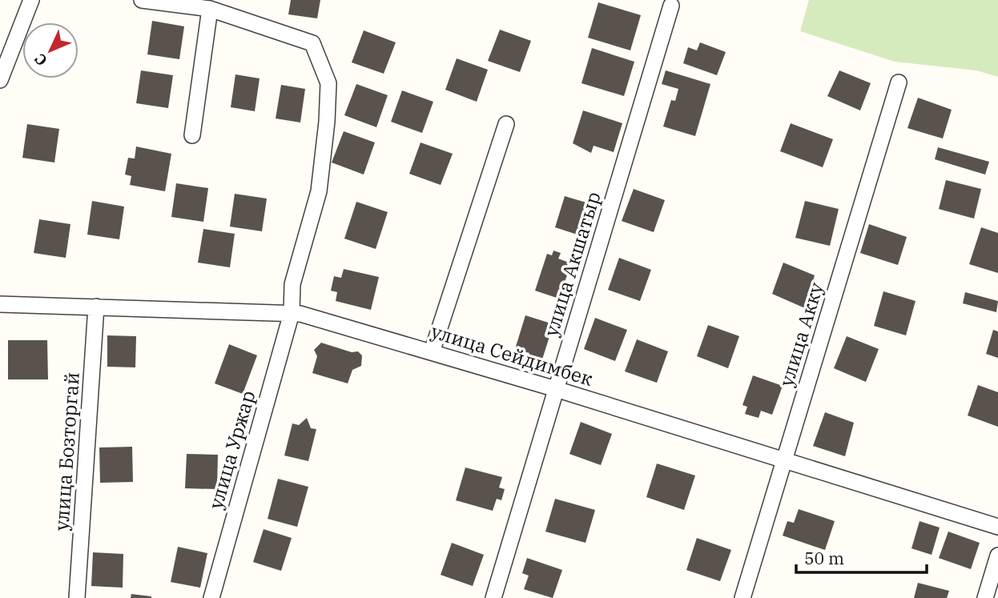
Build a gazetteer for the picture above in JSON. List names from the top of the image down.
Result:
{
  "streets": {
    "street": [
      "улица Акшатыр",
      "улица Акку",
      "улица Сейдимбек",
      "улица Уржар",
      "улица Бозторгай"
    ]
  },
  "crossings": [
    ["улица Акшатыр", "улица Сейдимбек"],
    ["улица Акку", "улица Сейдимбек"],
    ["улица Сейдимбек", "улица Уржар"],
    ["улица Сейдимбек", "улица Бозторгай"]
  ],
  "scale_bar": "50 m",
  "north": "bottom left"
}
